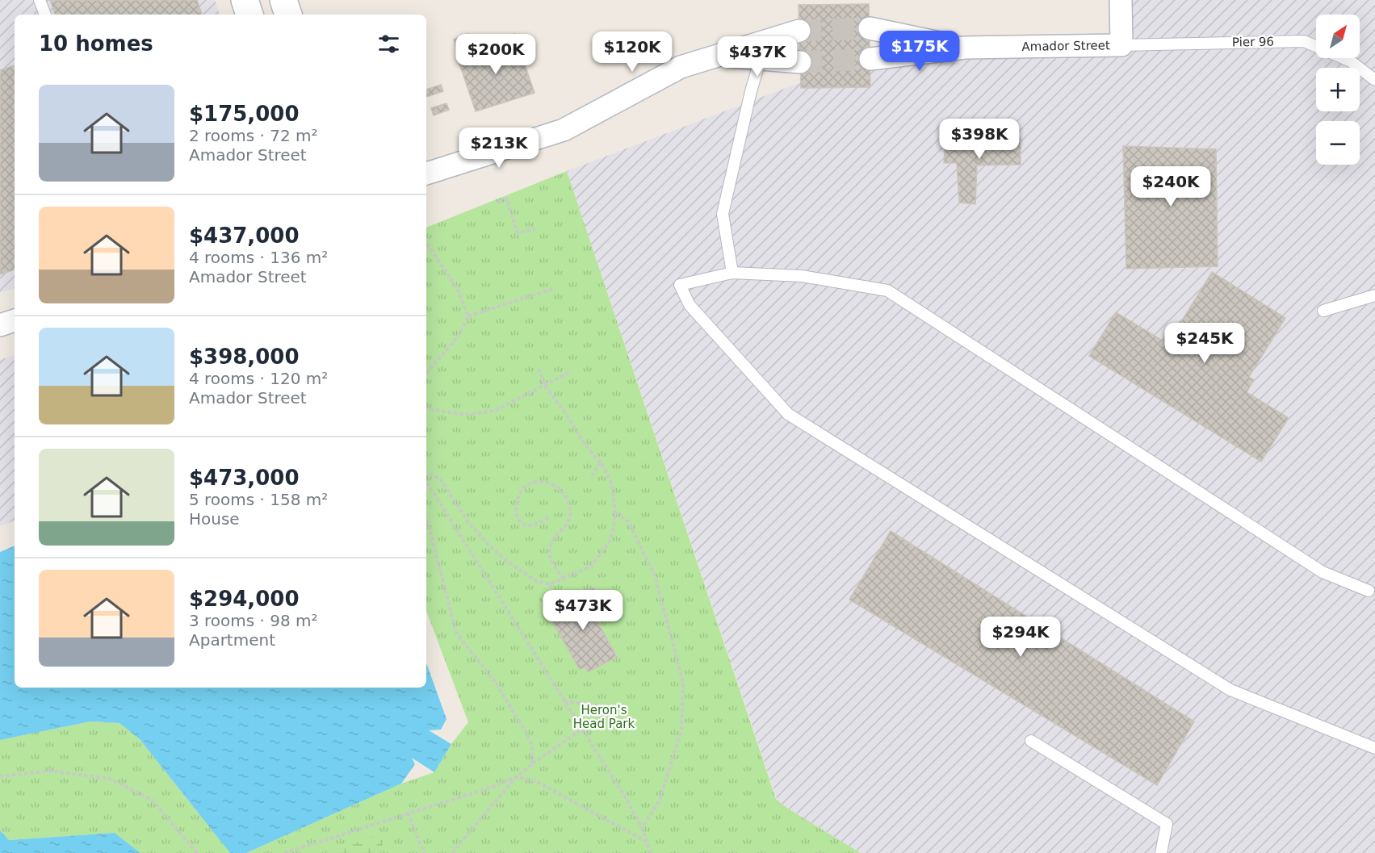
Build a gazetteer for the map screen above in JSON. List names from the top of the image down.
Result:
{
  "streets": {
    "street": ["Amador Street"],
    "lane": ["Pier 96"]
  },
  "crossings": [
    ["Pier 96", "Amador Street"]
  ],
  "parks": ["Heron's Head Park"],
  "north": "top right",
  "page": {
    "map_buttons": ["+", "−"],
    "heading": "10 homes",
    "price": [
      "$175K",
      "$120K",
      "$200K",
      "$437K",
      "$398K",
      "$213K",
      "$240K",
      "$245K",
      "$473K",
      "$294K"
    ],
    "list": [
      {
        "name": "$175,000",
        "note": "2 rooms · 72 m² · Amador Street"
      },
      {
        "name": "$437,000",
        "note": "4 rooms · 136 m² · Amador Street"
      },
      {
        "name": "$398,000",
        "note": "4 rooms · 120 m² · Amador Street"
      },
      {
        "name": "$473,000",
        "note": "5 rooms · 158 m² · House"
      },
      {
        "name": "$294,000",
        "note": "3 rooms · 98 m² · Apartment"
      }
    ]
  }
}
